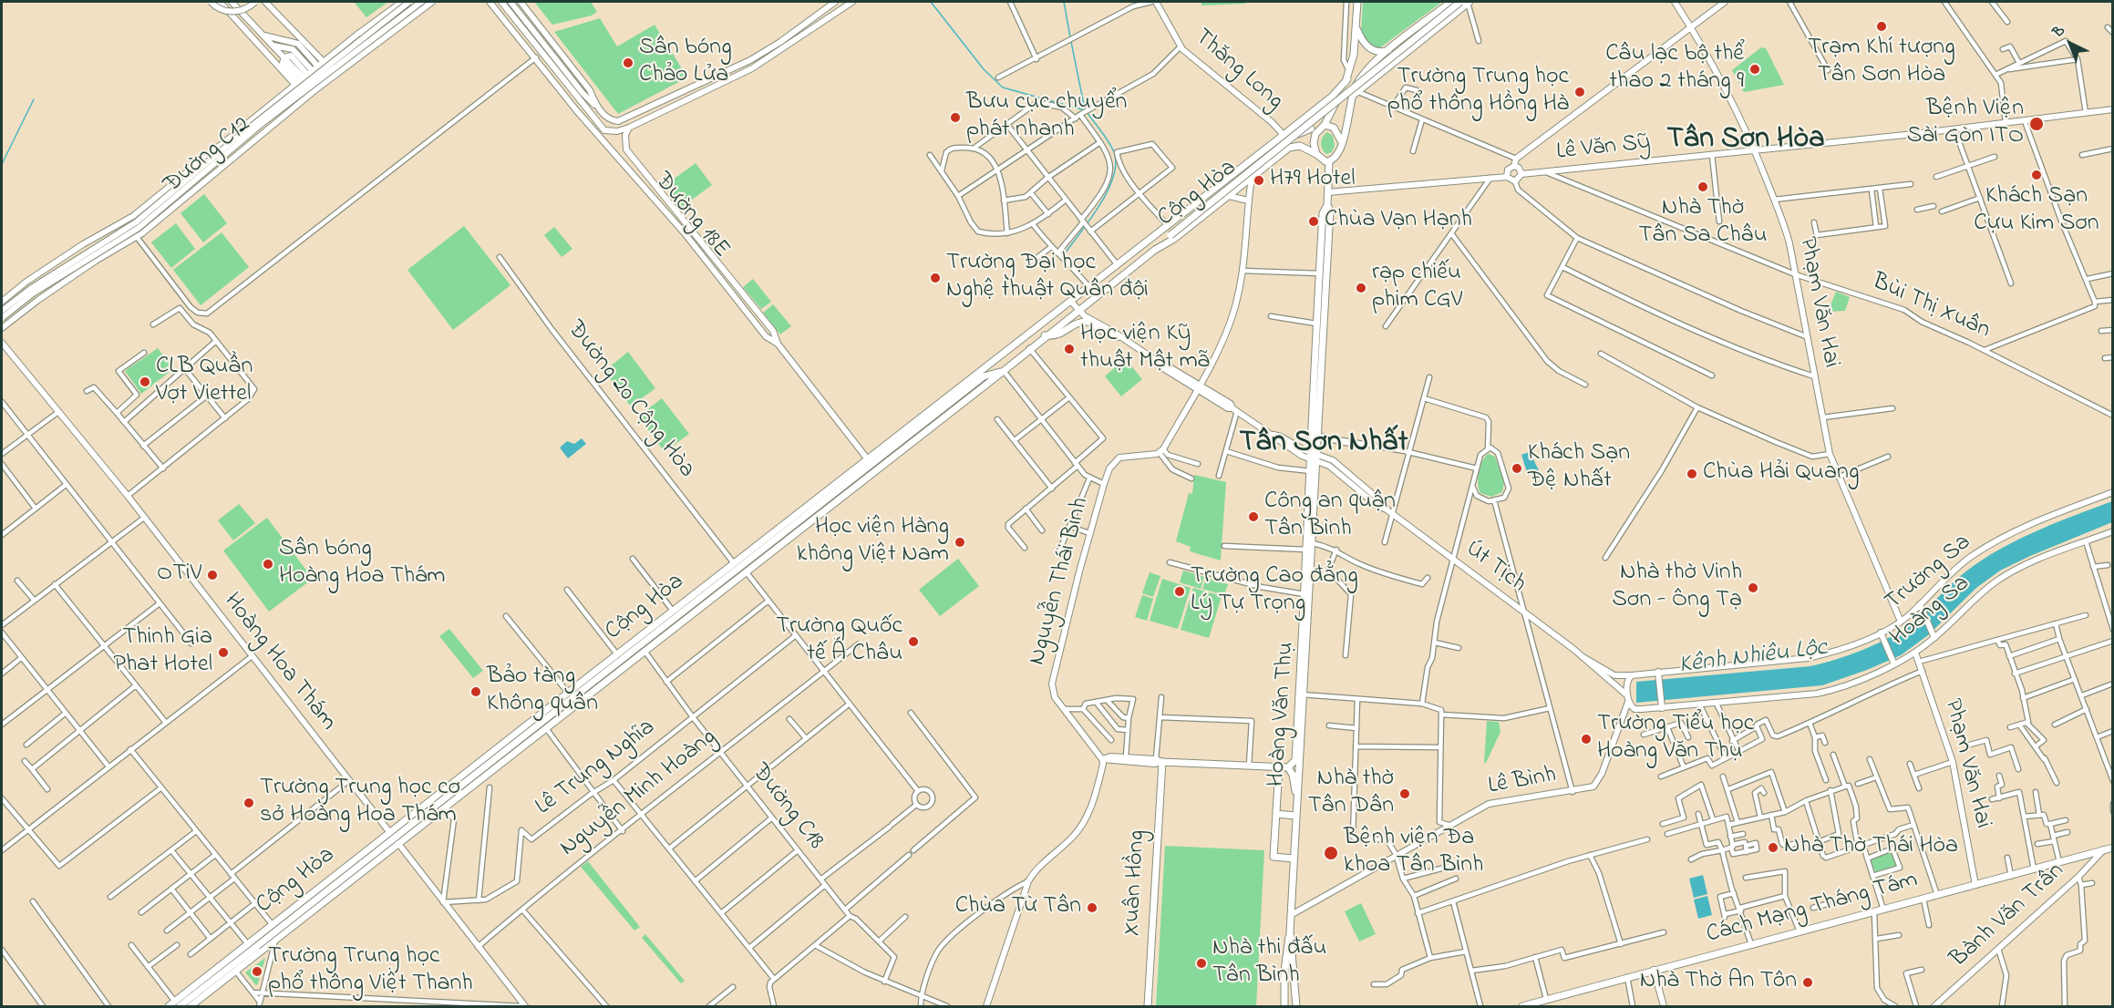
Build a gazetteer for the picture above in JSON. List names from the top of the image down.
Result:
{
  "streets": {
    "main road": [
      "Cộng Hòa",
      "Hoàng Văn Thụ",
      "Xuân Hồng",
      "Cách Mạng Tháng Tám"
    ],
    "street": [
      "Thăng Long",
      "Lê Văn Sỹ",
      "Đường C12",
      "Đường 18E",
      "Phạm Văn Hai",
      "Bùi Thị Xuân",
      "Đường 20 Cộng Hòa",
      "Út Tịch",
      "Trường Sa",
      "Nguyễn Thái Bình",
      "Hoàng Sa",
      "Hoàng Hoa Thám",
      "Lê Trung Nghĩa",
      "Lê Bình",
      "Nguyễn Minh Hoàng",
      "Đường C18",
      "Bành Văn Trân"
    ]
  },
  "crossings": [
    ["Thăng Long", "Cộng Hòa"],
    ["Lê Văn Sỹ", "Phạm Văn Hai"],
    ["Lê Văn Sỹ", "Bùi Thị Xuân"],
    ["Cộng Hòa", "Đường 18E"],
    ["Cộng Hòa", "Đường 20 Cộng Hòa"],
    ["Cộng Hòa", "Út Tịch"],
    ["Cộng Hòa", "Hoàng Hoa Thám"],
    ["Cộng Hòa", "Hoàng Văn Thụ"],
    ["Cộng Hòa", "Đường C18"],
    ["Phạm Văn Hai", "Bùi Thị Xuân"],
    ["Phạm Văn Hai", "Trường Sa"],
    ["Phạm Văn Hai", "Hoàng Sa"],
    ["Phạm Văn Hai", "Cách Mạng Tháng Tám"],
    ["Út Tịch", "Trường Sa"],
    ["Út Tịch", "Hoàng Văn Thụ"],
    ["Út Tịch", "Lê Bình"],
    ["Hoàng Sa", "Lê Bình"],
    ["Hoàng Hoa Thám", "Lê Trung Nghĩa"],
    ["Hoàng Hoa Thám", "Nguyễn Minh Hoàng"],
    ["Hoàng Văn Thụ", "Lê Bình"],
    ["Lê Trung Nghĩa", "Đường C18"],
    ["Nguyễn Minh Hoàng", "Đường C18"],
    ["Cách Mạng Tháng Tám", "Bành Văn Trân"]
  ],
  "districts": ["Tân Sơn Hòa", "Tân Sơn Nhất"],
  "water": ["Kênh Nhiêu Lộc"],
  "places": [
    "Trạm Khí tượng Tân Sơn Hòa",
    "Sân bóng Chảo Lửa",
    "Câu lạc bộ thể thao 2 tháng 9",
    "Trường Trung học phổ thông Hồng Hà",
    "Bưu cục chuyển phát nhanh",
    "Bệnh Viện Sài Gòn ITO",
    "Khách Sạn Cựu Kim Sơn",
    "H79 Hotel",
    "Nhà Thờ Tân Sa Châu",
    "Chùa Vạn Hạnh",
    "Trường Đại học Nghệ thuật Quân đội",
    "rạp chiếu phim CGV",
    "Học viện Kỹ thuật Mật mã",
    "CLB Quần Vợt Viettel",
    "Khách Sạn Đệ Nhất",
    "Chùa Hải Quang",
    "Công an quận Tân Bình",
    "Học viện Hàng không Việt Nam",
    "Sân bóng Hoàng Hoa Thám",
    "OTiV",
    "Nhà thờ Vinh Sơn - Ông Tạ",
    "Trường Cao đẳng Lý Tự Trọng",
    "Trường Quốc tế Á Châu",
    "Thinh Gia Phat Hotel",
    "Bảo tàng Không quân",
    "Trường Tiểu học Hoàng Văn Thụ",
    "Nhà thờ Tân Dân",
    "Trường Trung học cơ sở Hoàng Hoa Thám",
    "Nhà Thờ Thái Hòa",
    "Bệnh viện Đa khoa Tân Bình",
    "Chùa Từ Tân",
    "Nhà thi đấu Tân Bình",
    "Trường Trung học phổ thông Việt Thanh",
    "Nhà Thờ An Tôn"
  ],
  "north": "top left"
}
